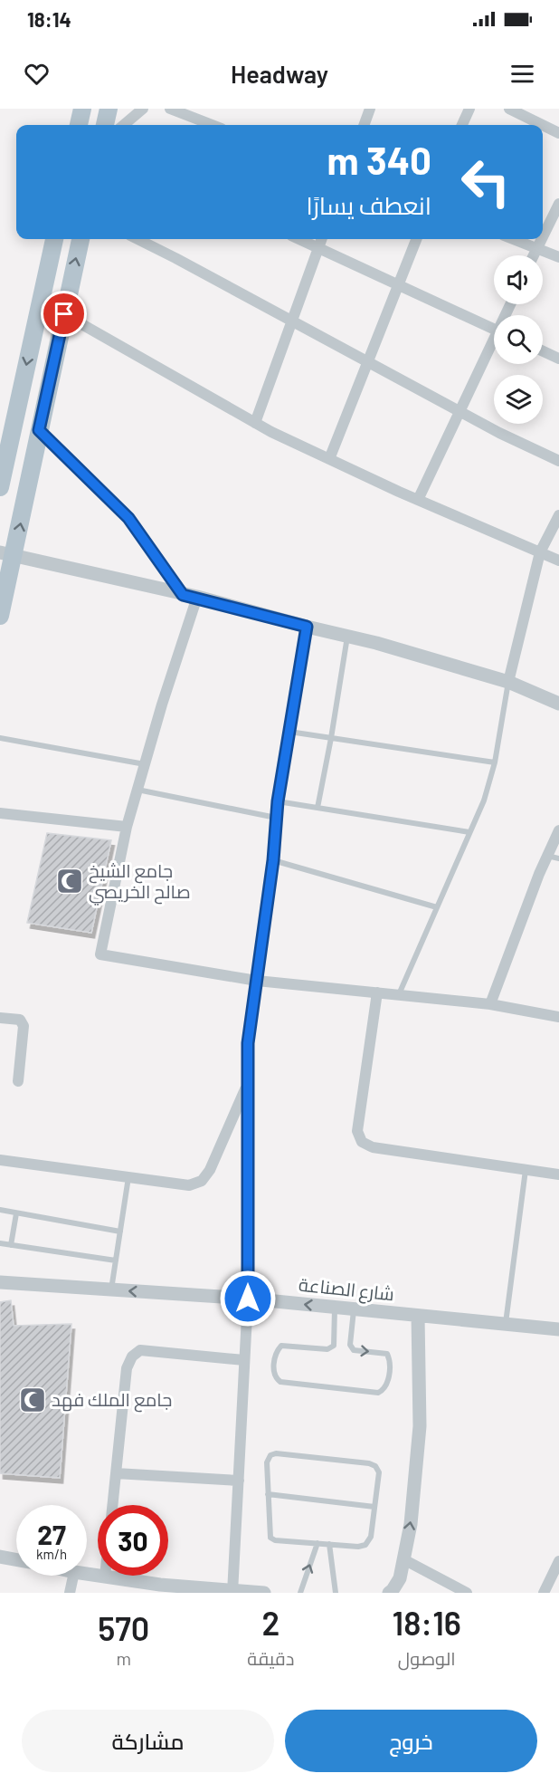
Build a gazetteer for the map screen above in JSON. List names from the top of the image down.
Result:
{
  "streets": {
    "street": ["شارع الصناعة"]
  },
  "one_way": ["شارع الصناعة"],
  "places": {
    "mosque": ["جامع الشيخ صالح الخريصي", "جامع الملك فهد"]
  },
  "page": {
    "status": "18:14",
    "header": "Headway",
    "turn": ["340 m", "انعطف يسارًا"],
    "speed": "27 km/h",
    "limit": "30",
    "eta": [
      "18:16",
      "الوصول",
      "2",
      "دقيقة",
      "570",
      "m"
    ],
    "buttons": ["خروج", "مشاركة"]
  }
}
